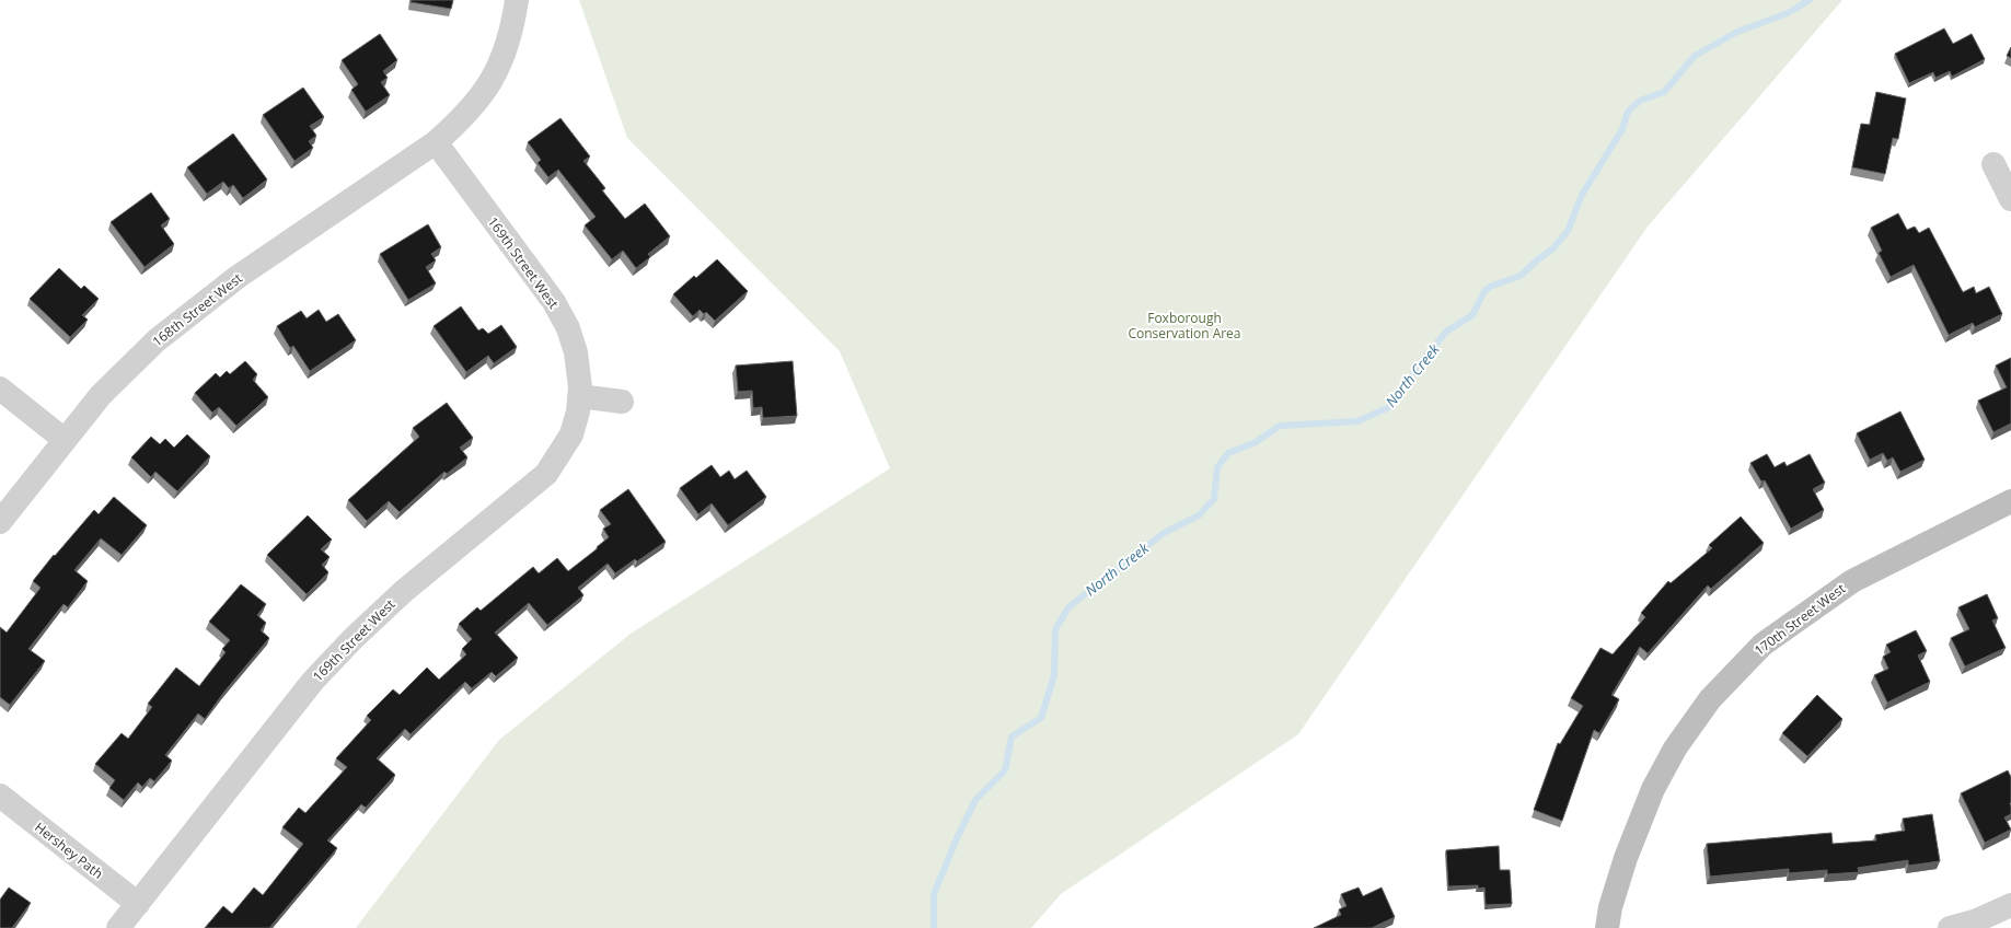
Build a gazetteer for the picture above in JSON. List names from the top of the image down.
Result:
{
  "streets": {
    "street": [
      "169th Street West",
      "168th Street West",
      "170th Street West",
      "Hershey Path"
    ]
  },
  "crossings": [
    ["169th Street West", "168th Street West"],
    ["169th Street West", "Hershey Path"]
  ],
  "water": ["North Creek"],
  "parks": ["Foxborough Conservation Area"]
}
